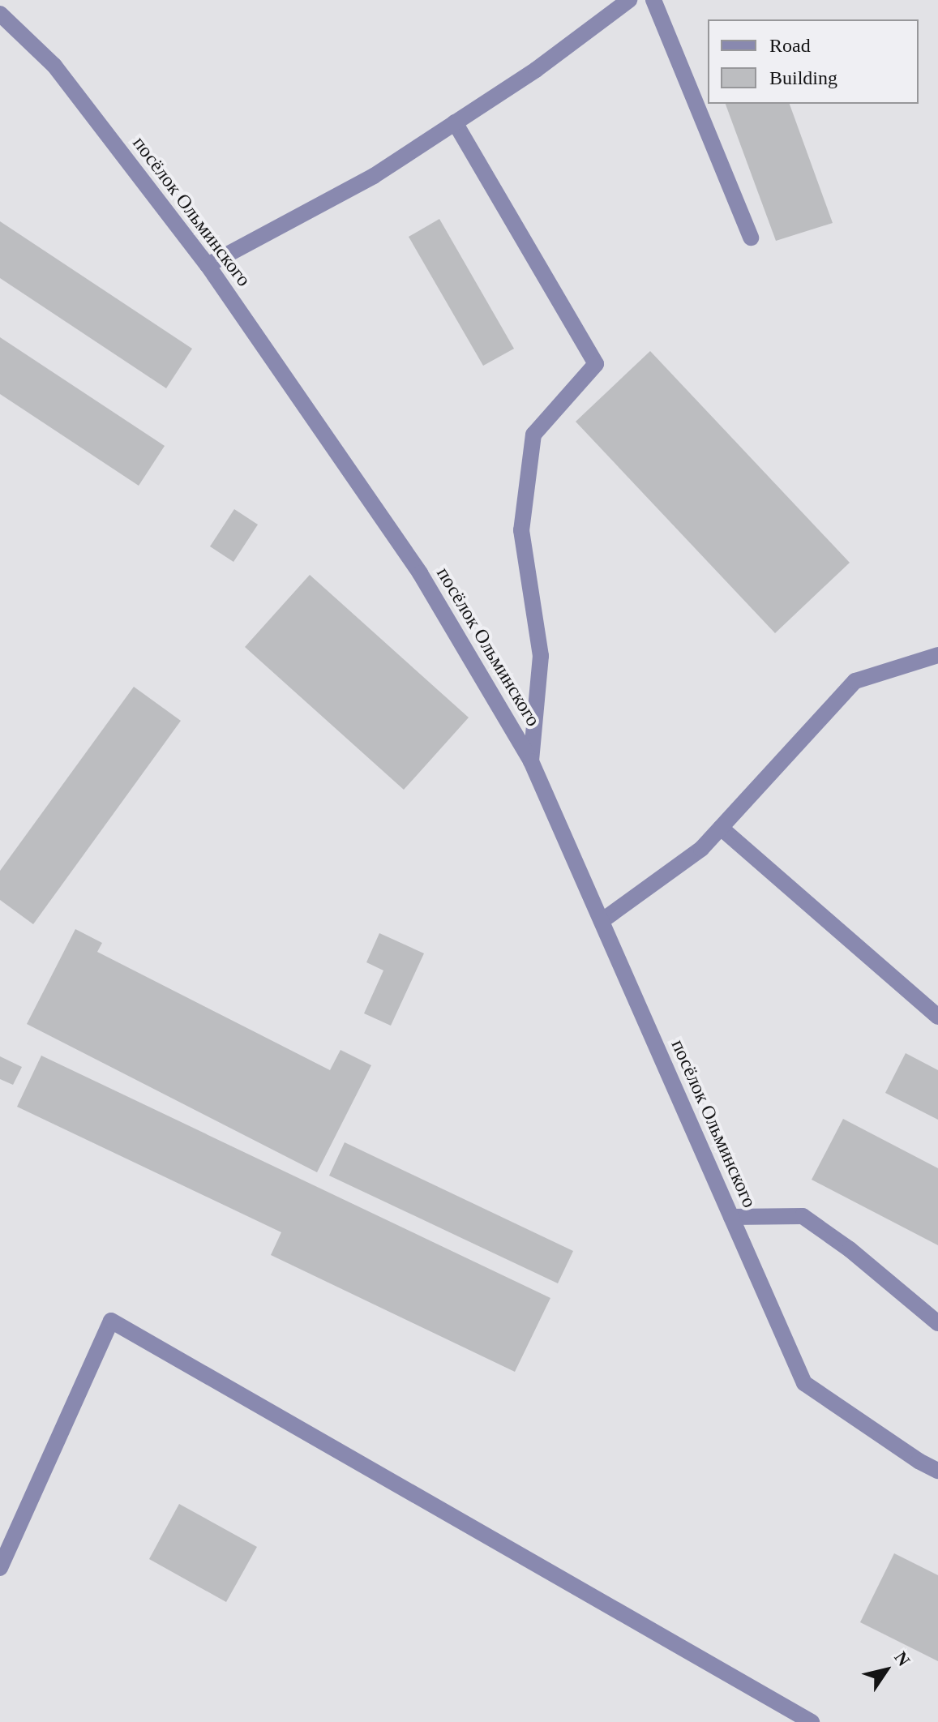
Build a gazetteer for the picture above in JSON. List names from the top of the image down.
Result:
{
  "streets": {
    "street": ["посёлок Ольминского"]
  },
  "legend": ["Road", "Building"],
  "north": "top right"
}
